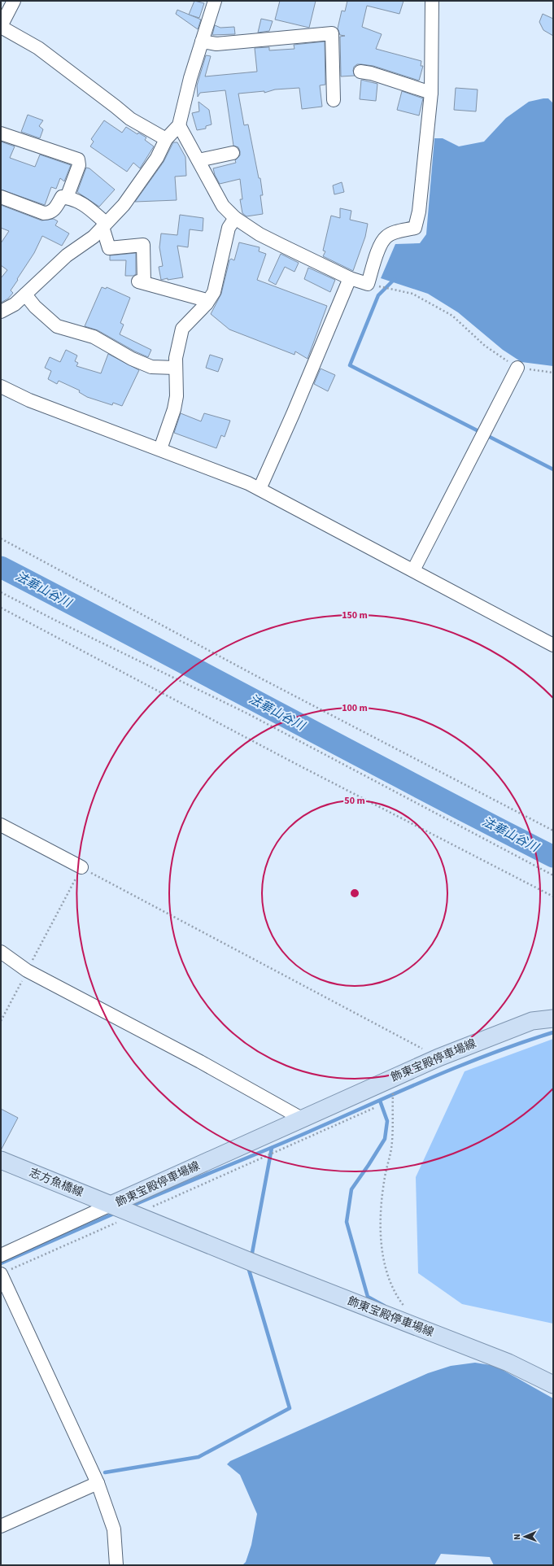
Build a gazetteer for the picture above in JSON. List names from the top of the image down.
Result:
{
  "streets": {
    "main road": ["飾東宝殿停車場線", "志方魚橋線"]
  },
  "crossings": [
    ["飾東宝殿停車場線", "志方魚橋線"]
  ],
  "water": ["法華山谷川"],
  "north": "left",
  "rings": ["150 m", "100 m", "50 m"]
}
